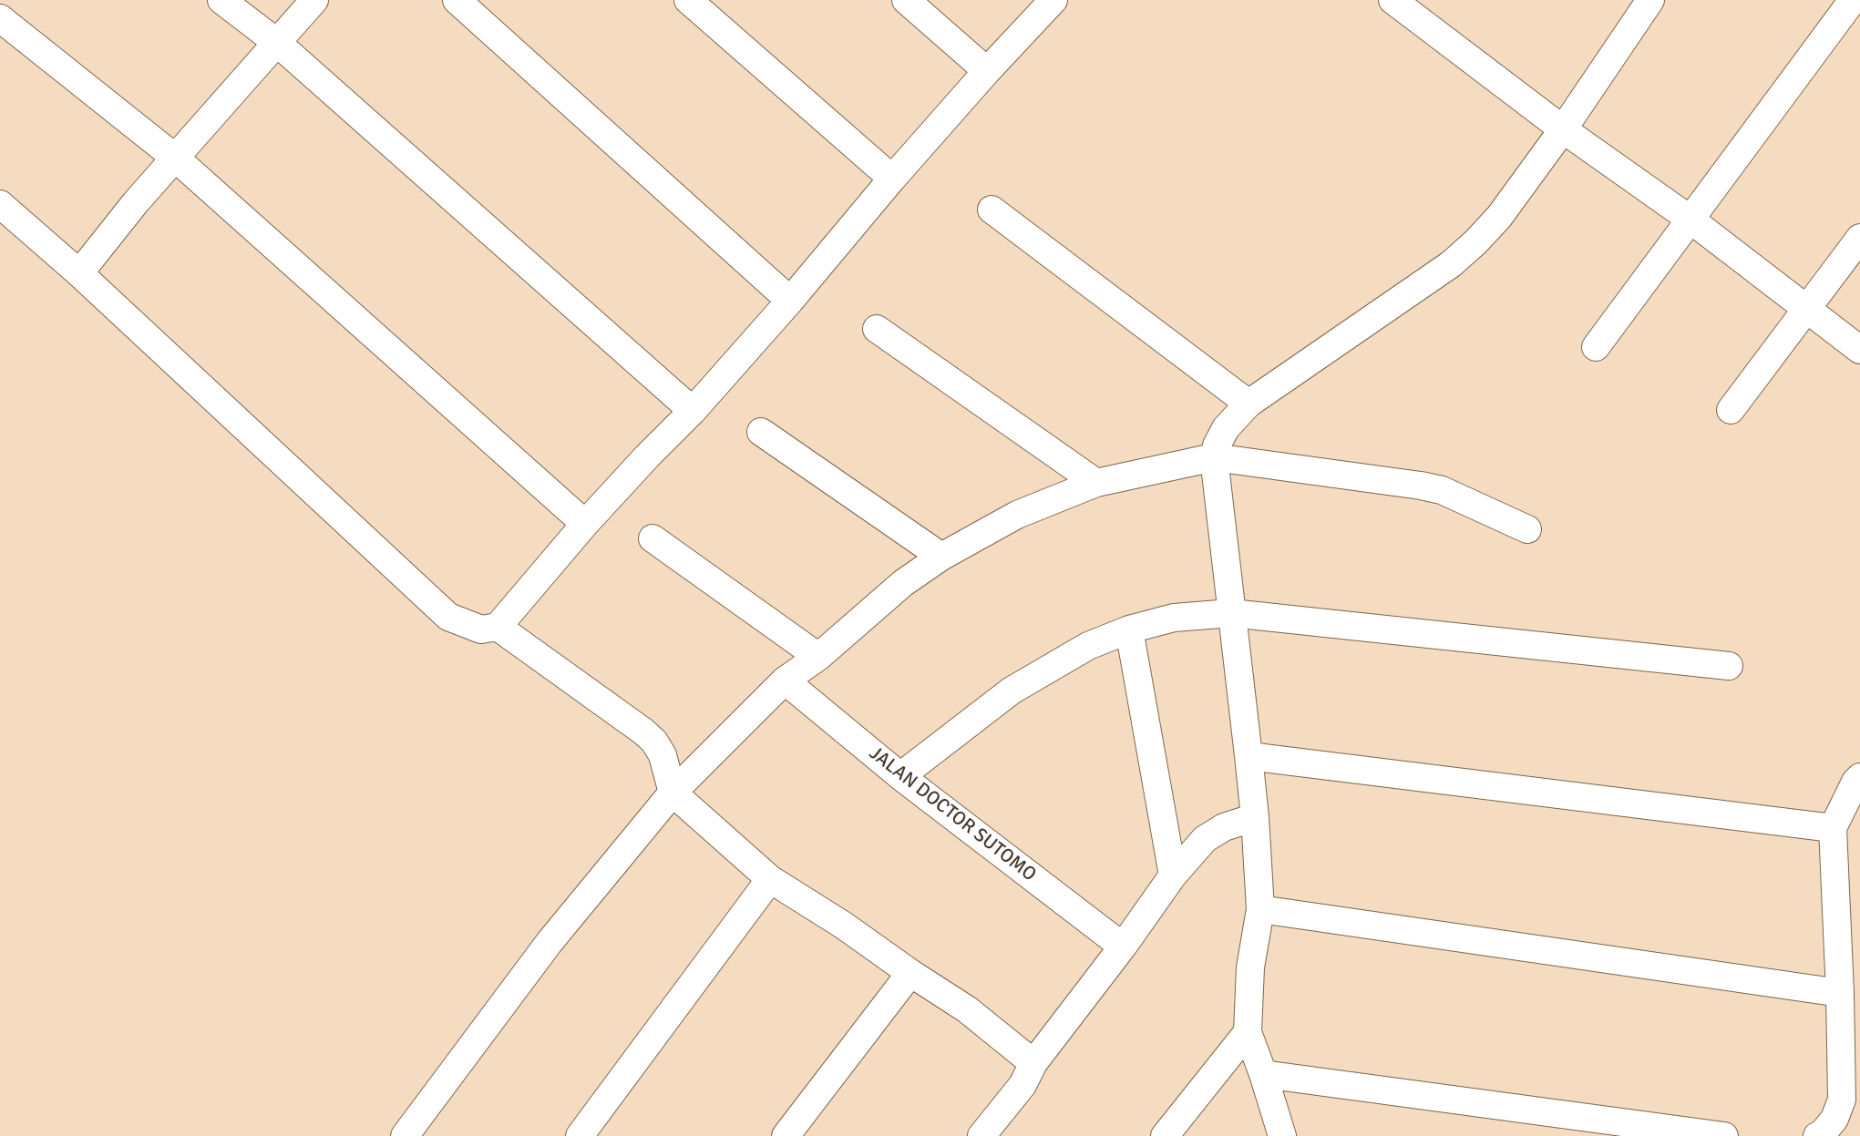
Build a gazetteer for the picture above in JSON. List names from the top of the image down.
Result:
{
  "streets": {
    "street": ["JALAN DOCTOR SUTOMO"]
  }
}
